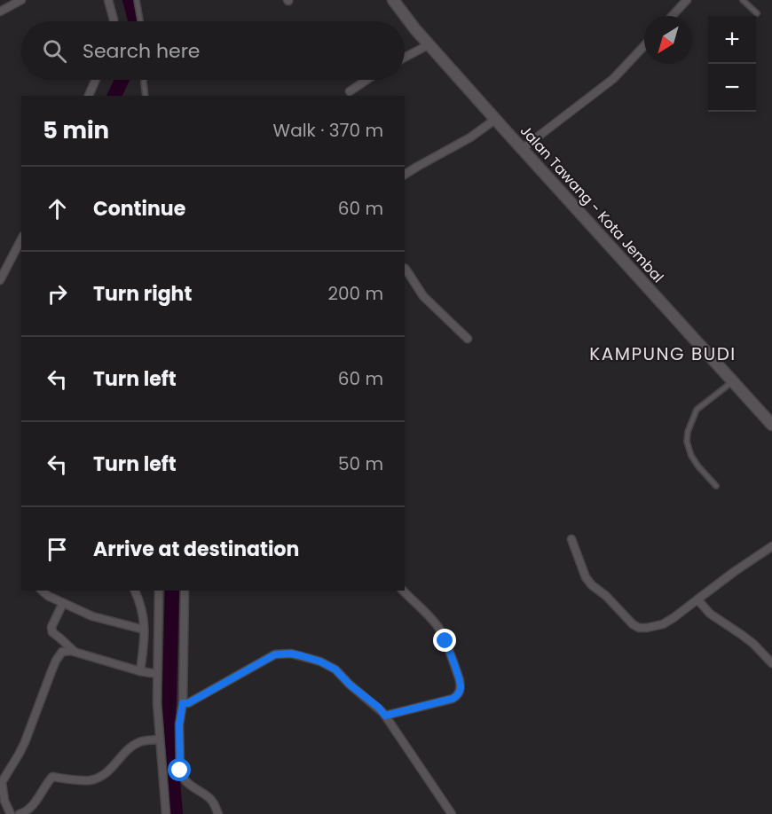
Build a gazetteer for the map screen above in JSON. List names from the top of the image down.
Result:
{
  "streets": {
    "main road": ["Jalan Tawang - Kota Jembal"]
  },
  "districts": ["KAMPUNG BUDI"],
  "north": "bottom left",
  "page": {
    "map_buttons": ["+", "−"],
    "search": "Search here",
    "heading": ["5 min", "Walk · 370 m"],
    "list": [
      ["Continue", "60 m"],
      ["Turn right", "200 m"],
      ["Turn left", "60 m"],
      ["Turn left", "50 m"],
      "Arrive at destination"
    ]
  }
}
